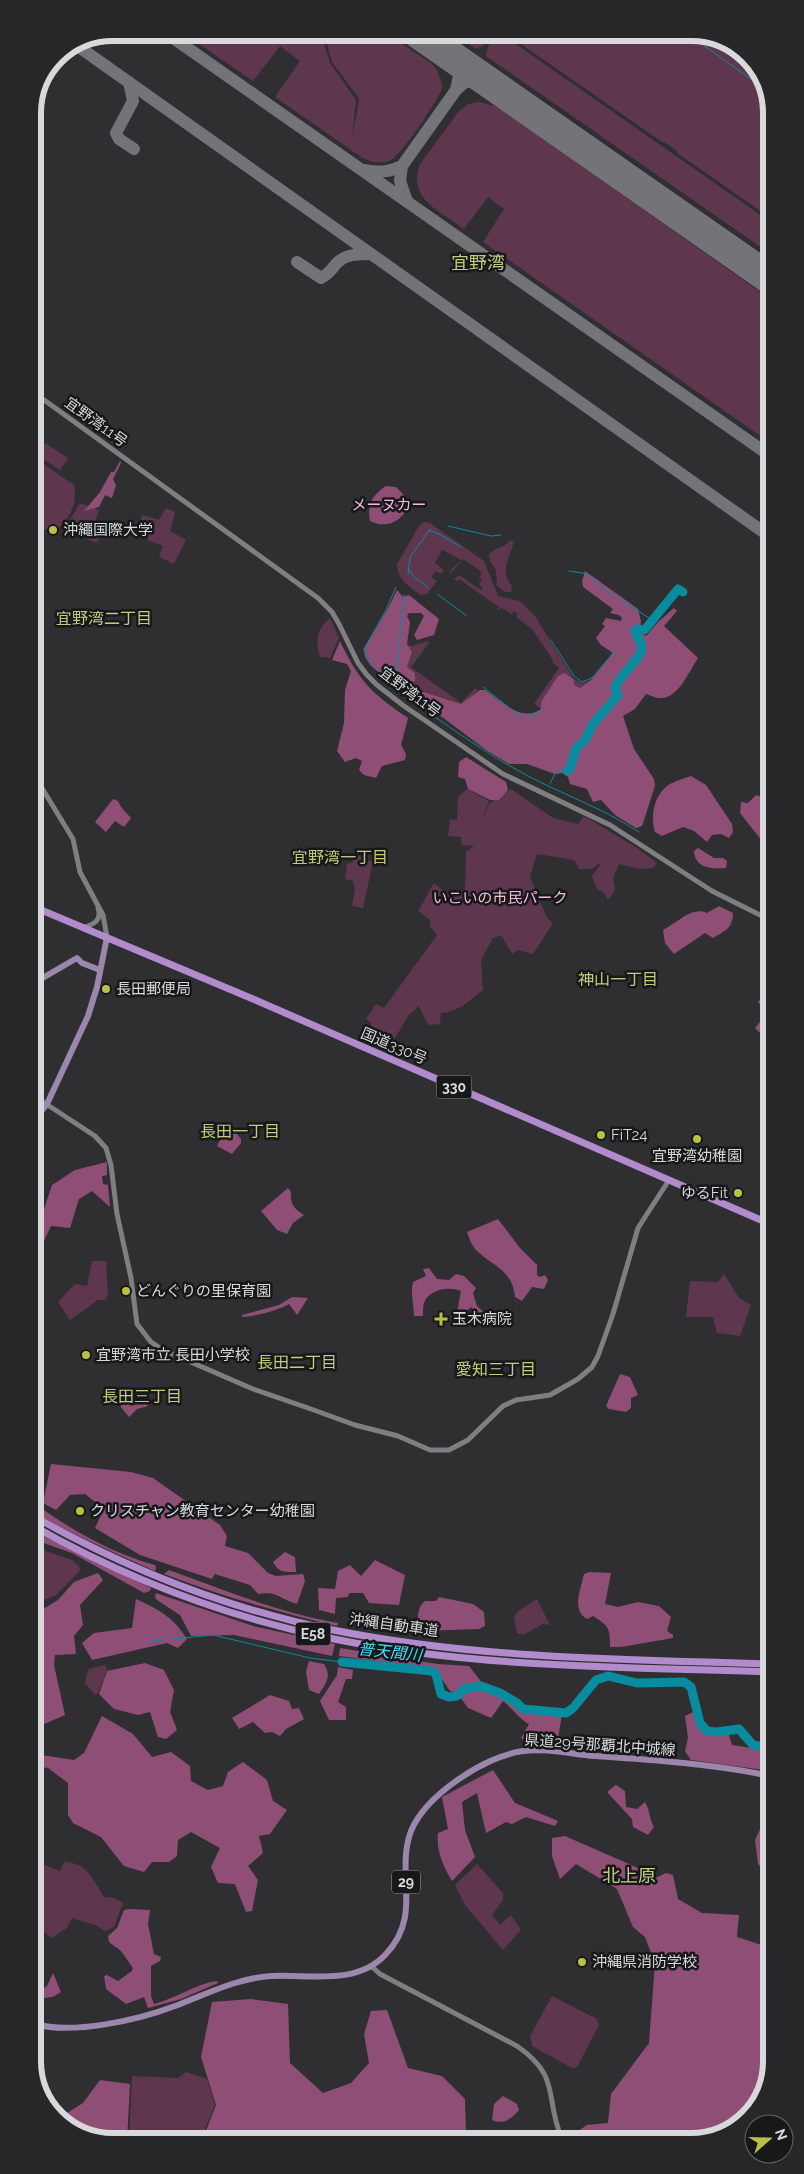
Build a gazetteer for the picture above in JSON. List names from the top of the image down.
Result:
{
  "streets": {
    "highway": [
      "国道330号",
      "330",
      "沖縄自動車道",
      "E58"
    ],
    "main road": ["県道29号那覇北中城線", "29"],
    "street": ["宜野湾11号"]
  },
  "districts": [
    "宜野湾",
    "宜野湾二丁目",
    "宜野湾一丁目",
    "神山一丁目",
    "長田一丁目",
    "長田二丁目",
    "愛知三丁目",
    "長田三丁目",
    "北上原"
  ],
  "water": ["普天間川"],
  "parks": ["メーヌカー", "いこいの市民パーク"],
  "places": {
    "other": [
      "沖繩国際大学",
      "長田郵便局",
      "FiT24",
      "宜野湾幼稚園",
      "ゆるFit",
      "どんぐりの里保育園",
      "宜野湾市立 長田小学校",
      "クリスチャン教育センター幼稚園",
      "沖縄県消防学校"
    ],
    "health": ["玉木病院"]
  },
  "north": "right"
}
